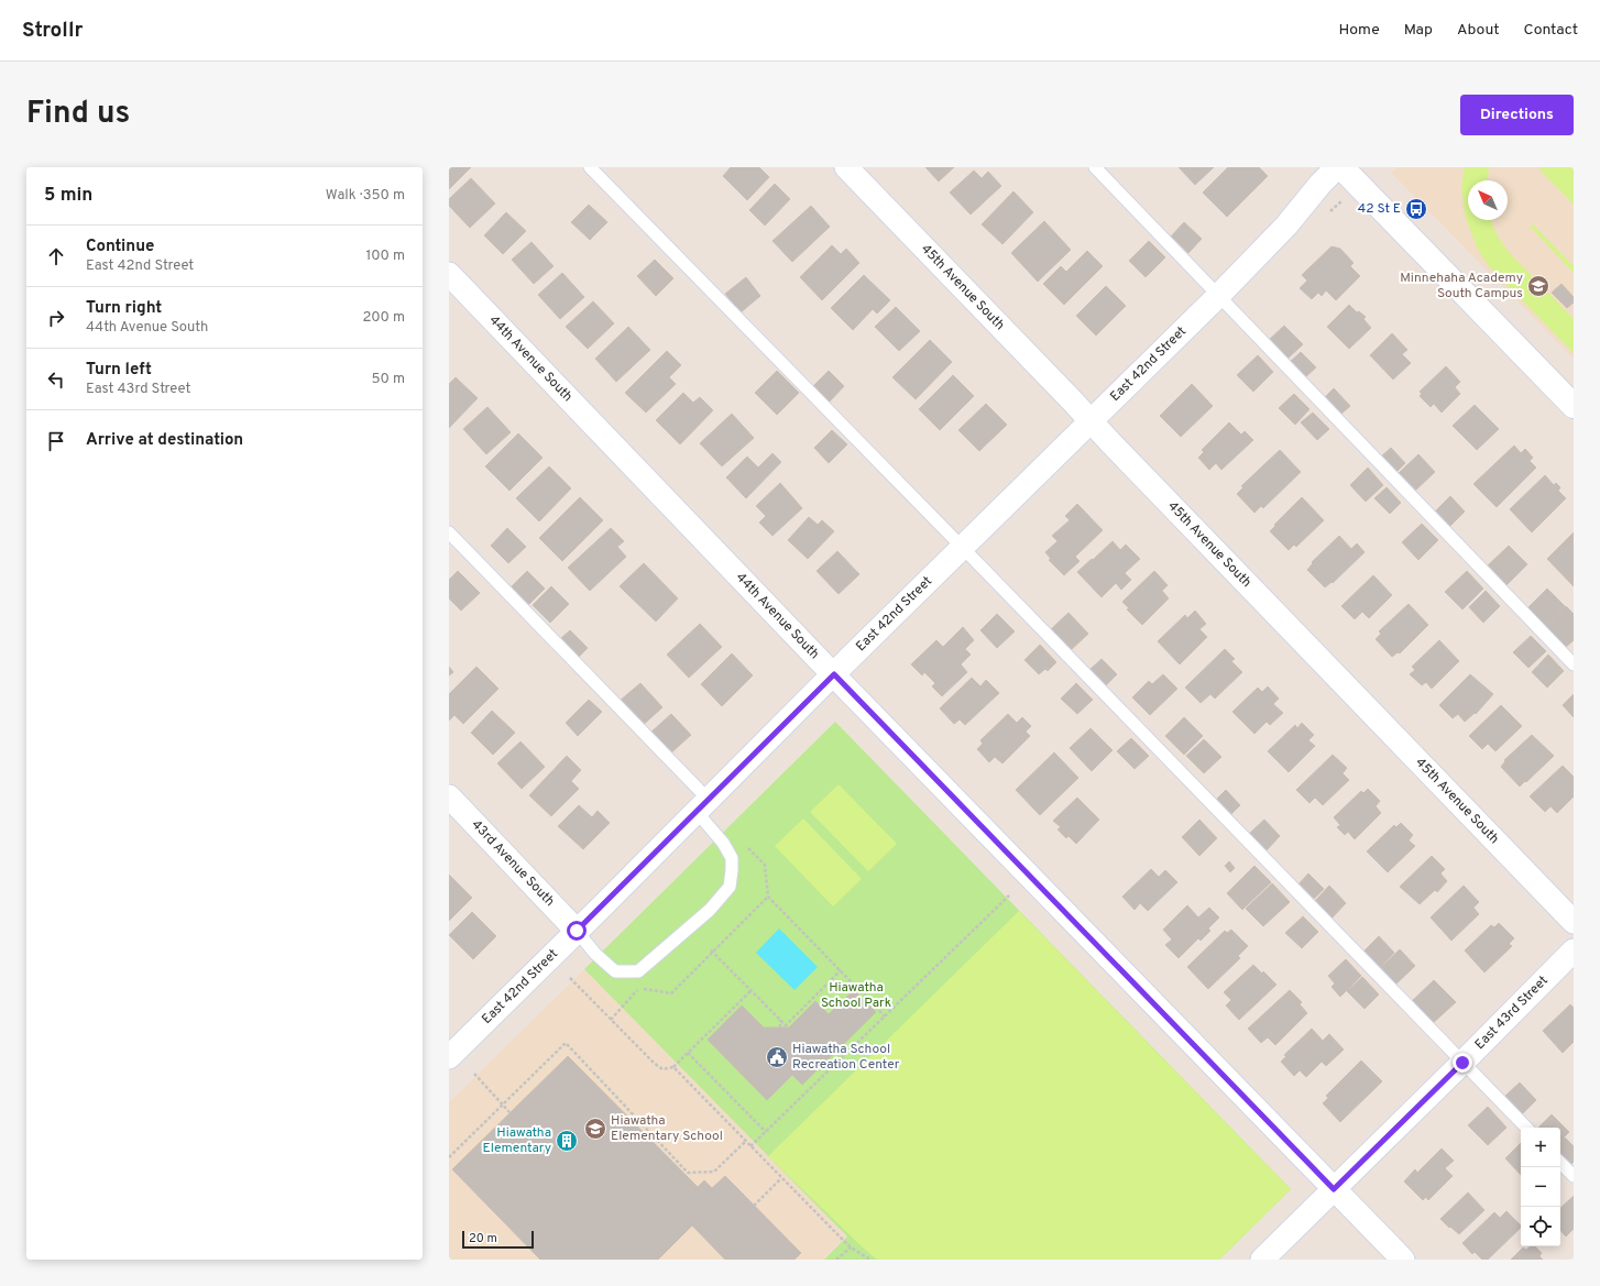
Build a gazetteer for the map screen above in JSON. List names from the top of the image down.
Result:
{
  "streets": {
    "street": [
      "45th Avenue South",
      "44th Avenue South",
      "East 42nd Street",
      "43rd Avenue South",
      "East 43rd Street"
    ]
  },
  "crossings": [
    ["45th Avenue South", "East 42nd Street"],
    ["44th Avenue South", "East 42nd Street"],
    ["44th Avenue South", "East 43rd Street"],
    ["East 42nd Street", "43rd Avenue South"]
  ],
  "parks": ["Hiawatha School Park"],
  "places": {
    "bus stop": ["42 St E"],
    "school or university": ["Minnehaha Academy South Campus", "Hiawatha Elementary School"],
    "public building": ["Hiawatha School Recreation Center"],
    "building": ["Hiawatha Elementary"]
  },
  "scale_bar": "20 m",
  "north": "top left",
  "page": {
    "header": "Strollr",
    "nav": [
      "Home",
      "Map",
      "About",
      "Contact"
    ],
    "title": "Find us",
    "buttons": "Directions",
    "heading": ["5 min", "Walk · 350 m"],
    "list": [
      ["Continue", "East 42nd Street", "100 m"],
      ["Turn right", "44th Avenue South", "200 m"],
      ["Turn left", "East 43rd Street", "50 m"],
      "Arrive at destination"
    ],
    "map_buttons": ["+", "−"],
    "scale": "20 m"
  }
}
